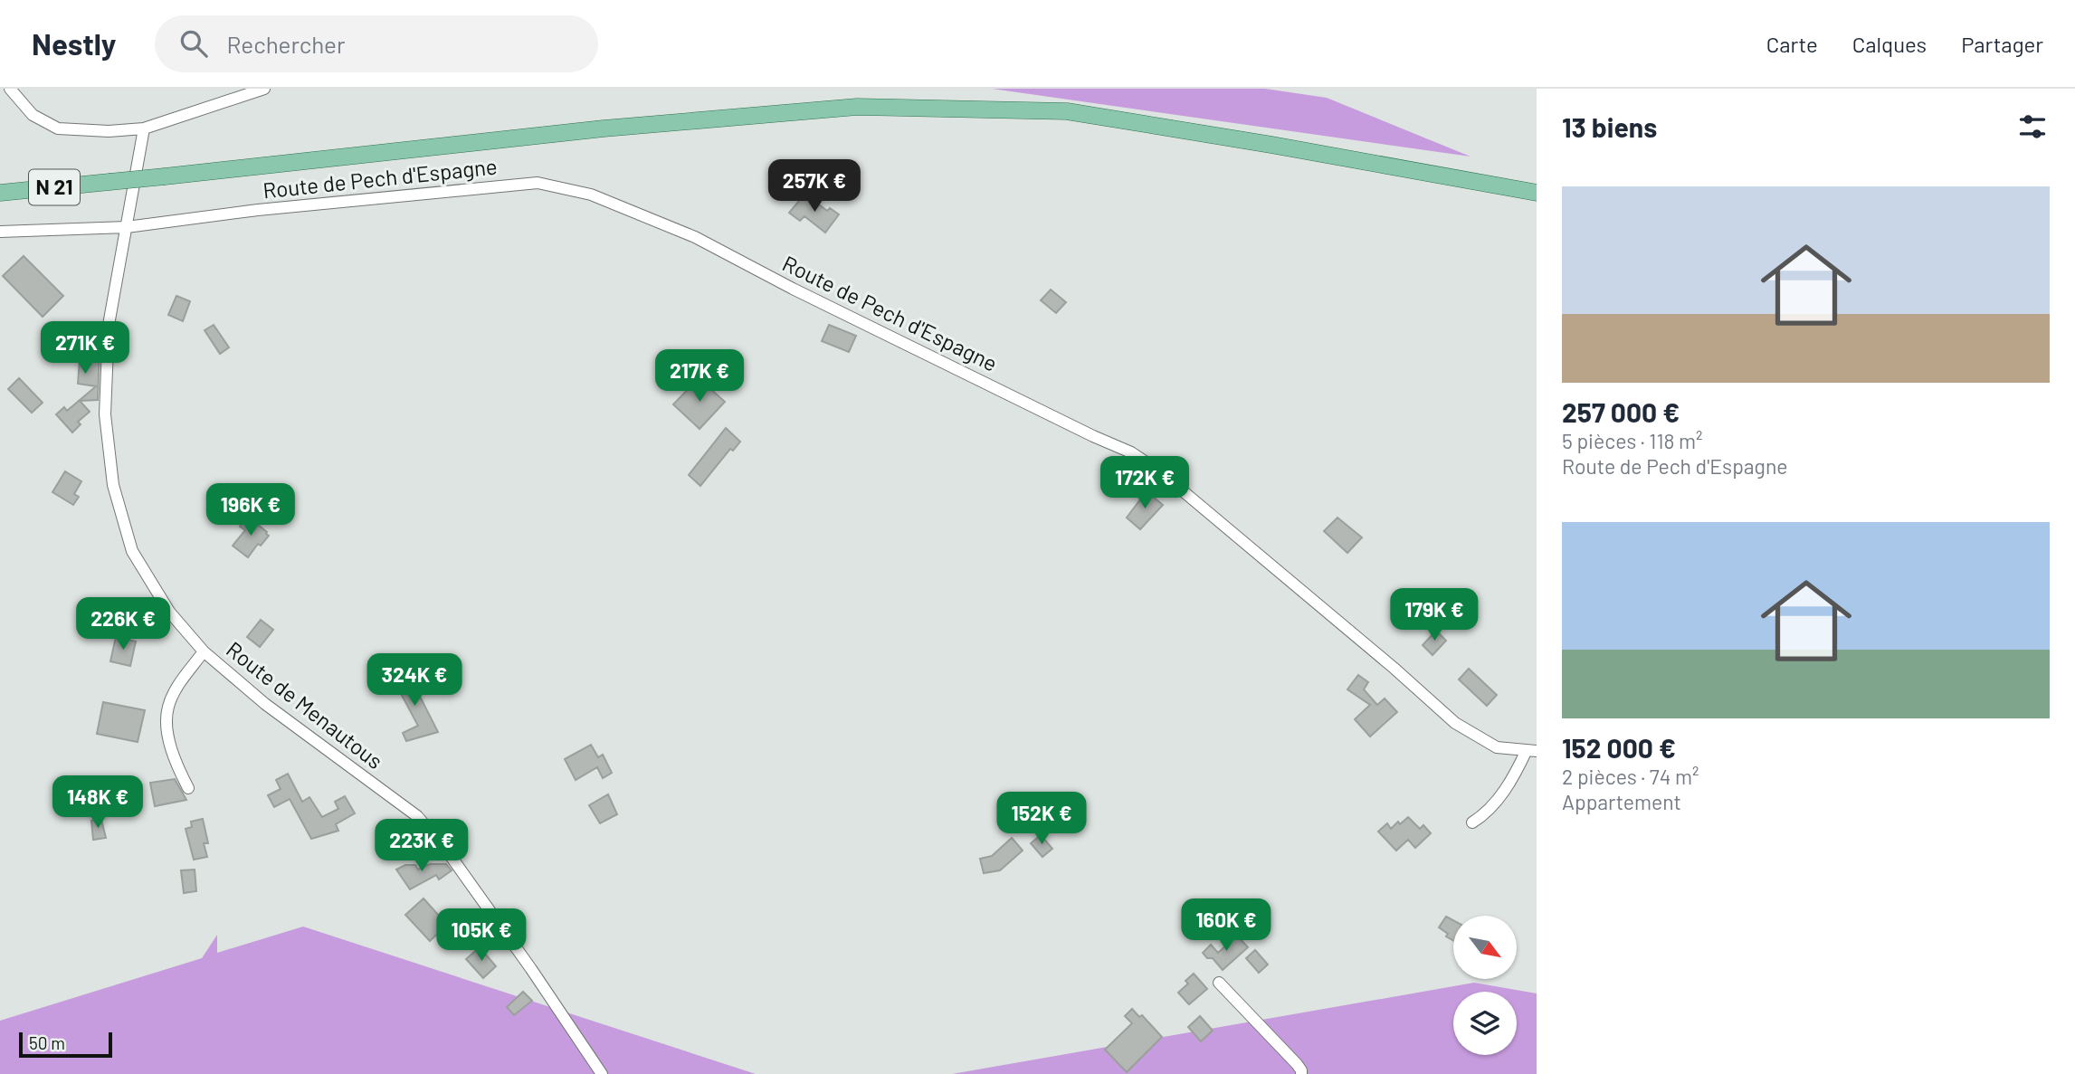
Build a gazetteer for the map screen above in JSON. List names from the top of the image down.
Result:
{
  "streets": {
    "main road": ["N 21"],
    "street": ["Route de Pech d'Espagne", "Route de Menautous"]
  },
  "crossings": [
    ["Route de Pech d'Espagne", "Route de Menautous"]
  ],
  "scale_bar": "50 m",
  "north": "bottom right",
  "page": {
    "header": "Nestly",
    "search": "Rechercher",
    "nav": ["Carte", "Calques", "Partager"],
    "heading": "13 biens",
    "price": [
      "257K €",
      "271K €",
      "217K €",
      "172K €",
      "196K €",
      "179K €",
      "226K €",
      "324K €",
      "148K €",
      "152K €",
      "223K €",
      "160K €",
      "105K €"
    ],
    "list": [
      {
        "name": "257 000 €",
        "note": "5 pièces · 118 m² · Route de Pech d'Espagne"
      },
      {
        "name": "152 000 €",
        "note": "2 pièces · 74 m² · Appartement"
      }
    ],
    "scale": "50 m"
  }
}
